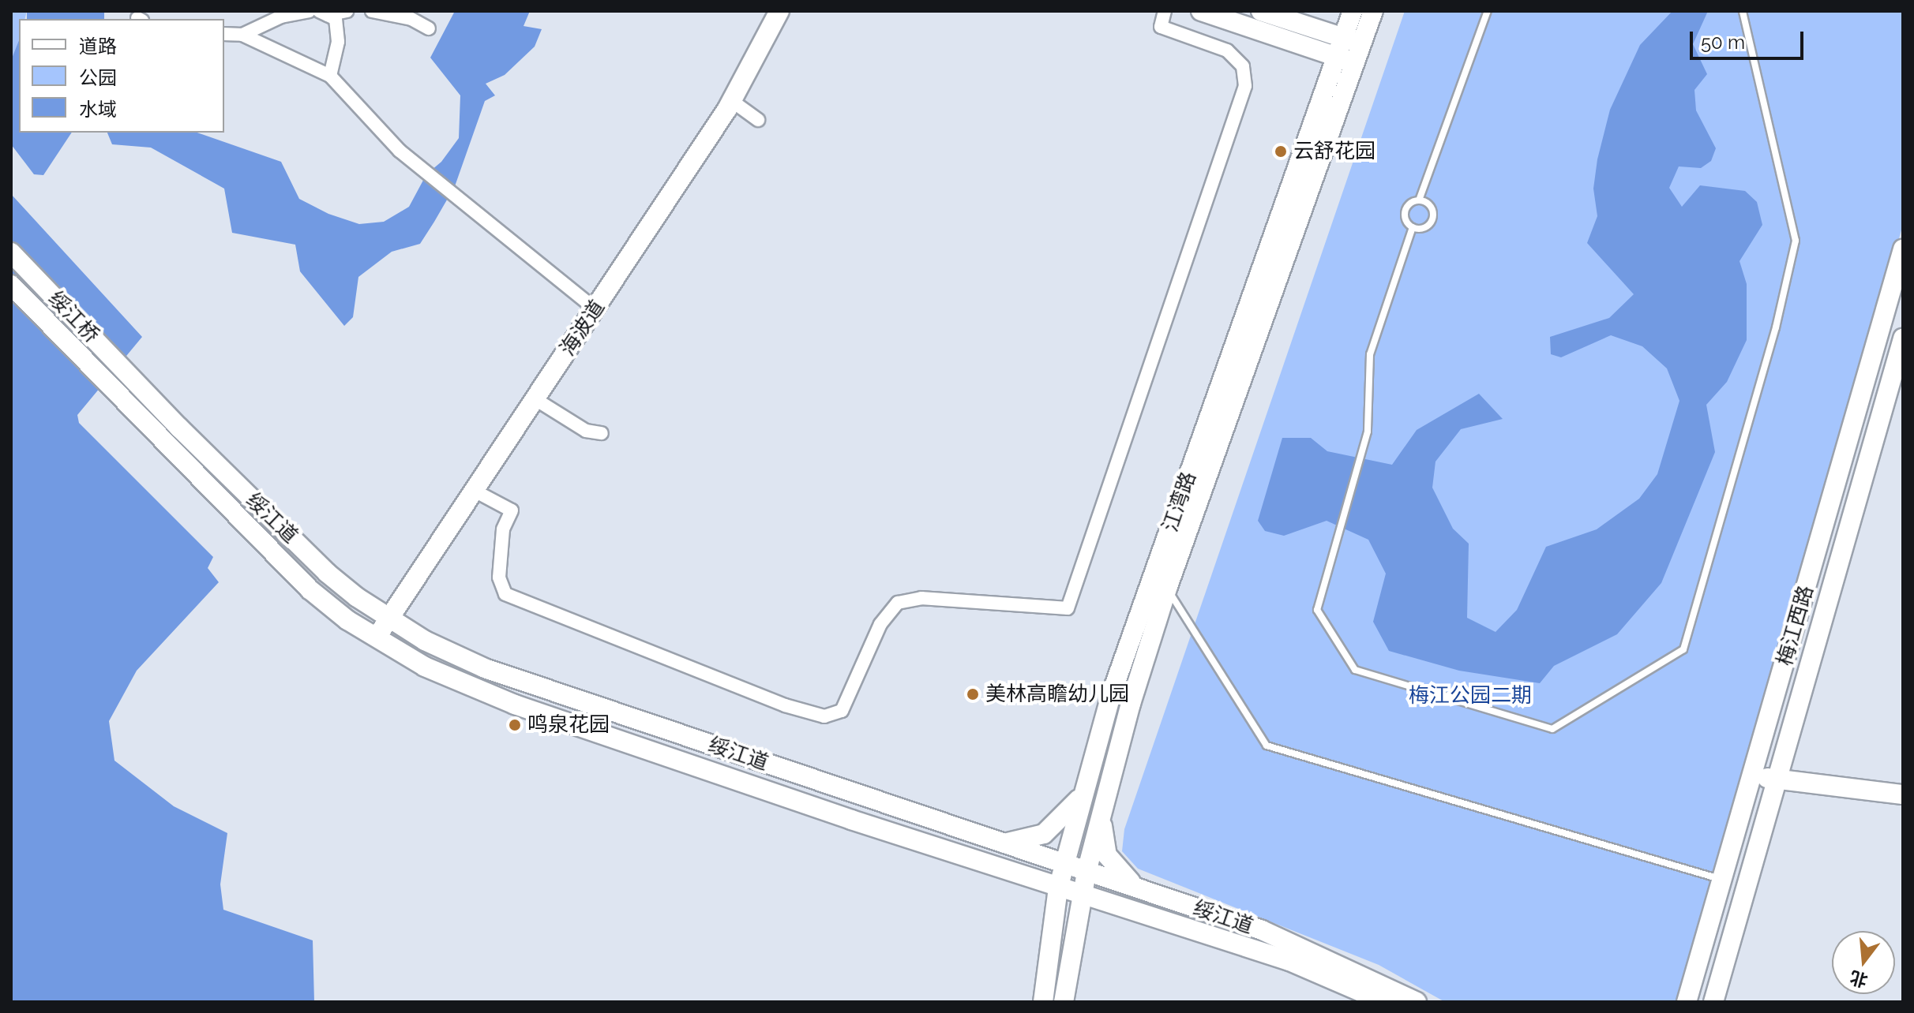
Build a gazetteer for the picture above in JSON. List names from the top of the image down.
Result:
{
  "streets": {
    "main road": [
      "绥江桥",
      "海波道",
      "江湾路",
      "绥江道",
      "梅江西路"
    ]
  },
  "crossings": [
    ["绥江桥", "绥江道"],
    ["海波道", "绥江道"],
    ["江湾路", "绥江道"]
  ],
  "parks": ["梅江公园二期"],
  "places": ["云舒花园", "美林高瞻幼儿园", "鸣泉花园"],
  "legend": ["道路", "公园", "水域"],
  "scale_bar": "50 m",
  "north": "bottom"
}
